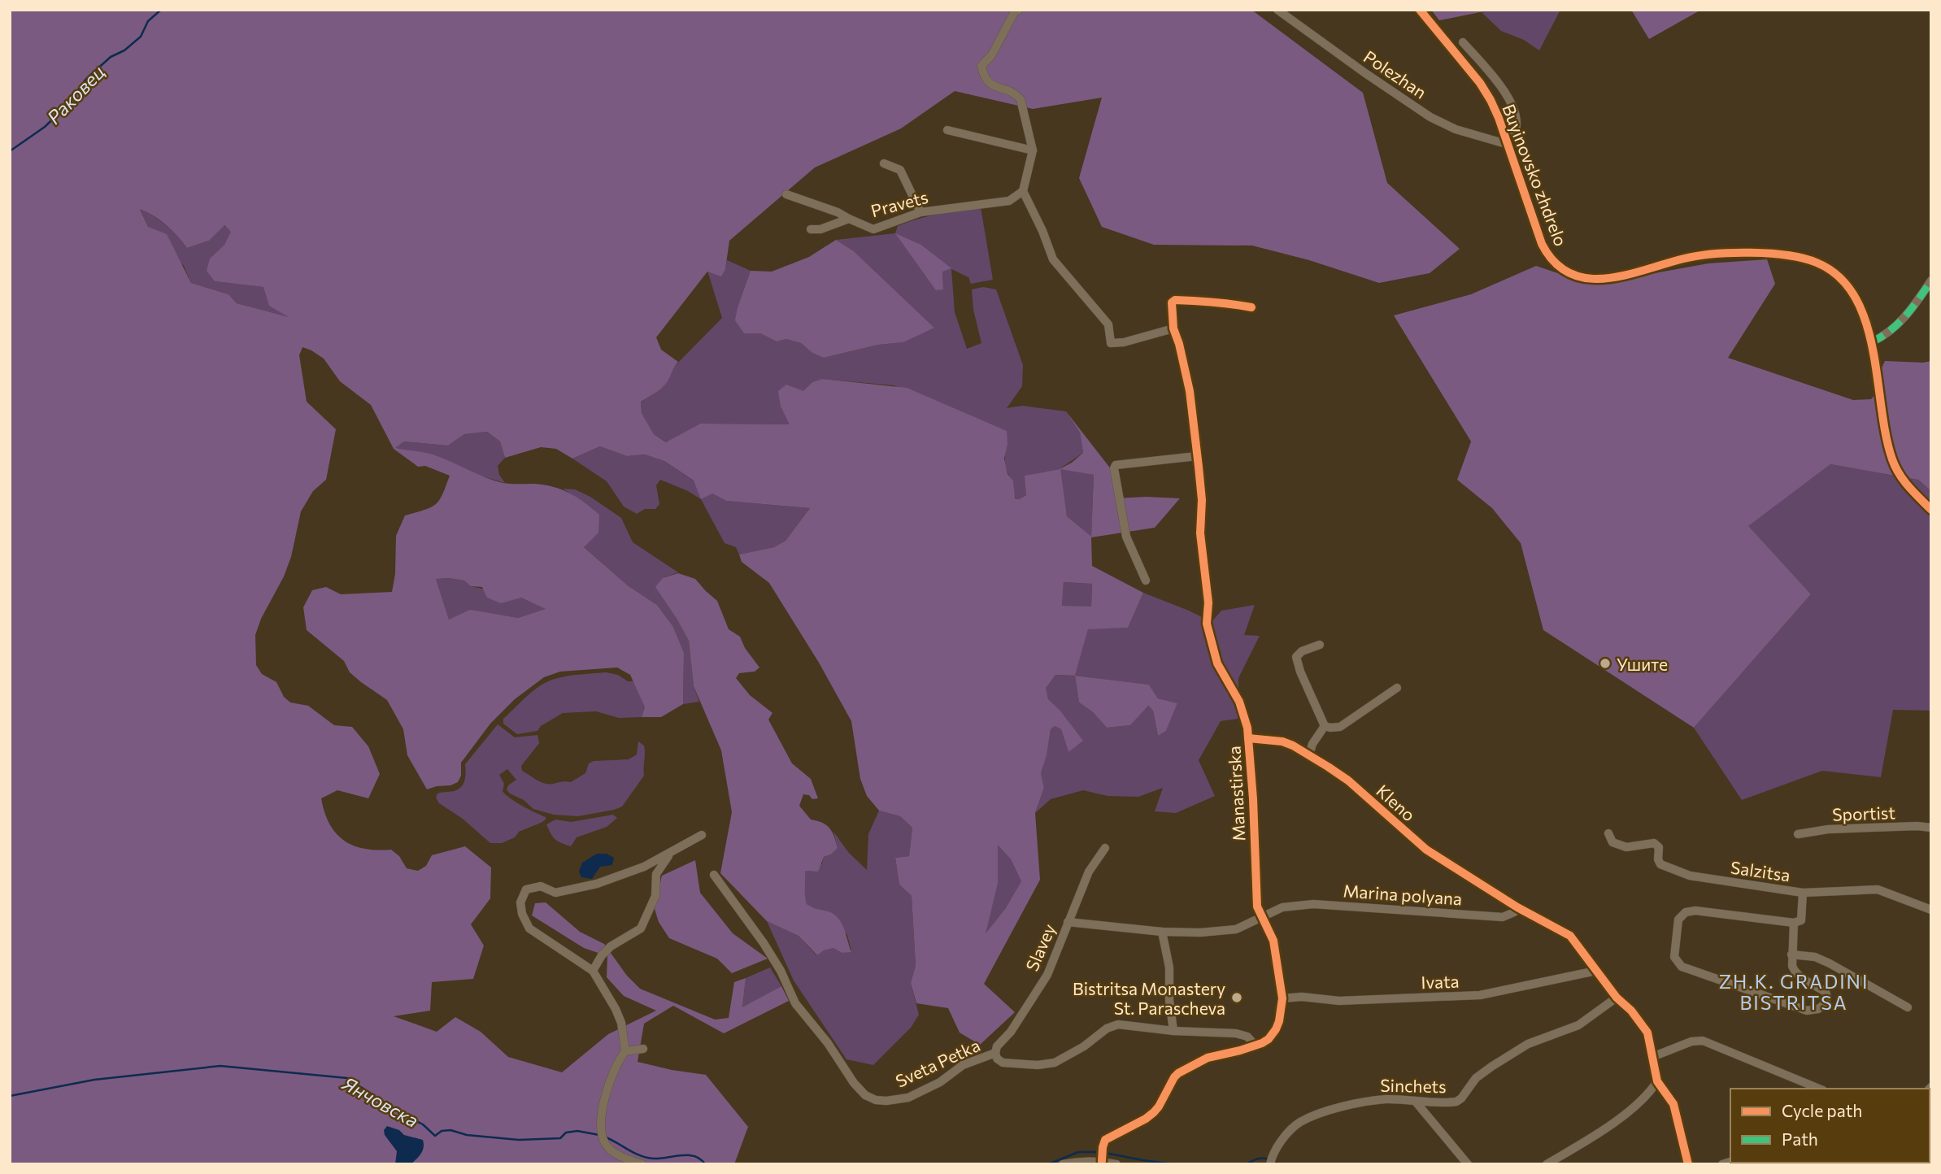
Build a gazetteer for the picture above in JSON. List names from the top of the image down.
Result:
{
  "streets": {
    "street": [
      "Polezhan",
      "Buyinovsko zhdrelo",
      "Pravets",
      "Manastirska",
      "Kleno",
      "Sportist",
      "Salzitsa",
      "Marina polyana",
      "Slavey",
      "Ivata",
      "Sveta Petka",
      "Sinchets"
    ]
  },
  "crossings": [
    ["Polezhan", "Buyinovsko zhdrelo"],
    ["Manastirska", "Kleno"],
    ["Manastirska", "Marina polyana"],
    ["Manastirska", "Ivata"],
    ["Manastirska", "Sveta Petka"],
    ["Kleno", "Marina polyana"],
    ["Marina polyana", "Slavey"],
    ["Slavey", "Sveta Petka"]
  ],
  "districts": ["ZH.K. GRADINI BISTRITSA"],
  "water": ["Раковец", "Янчовска"],
  "places": ["Ушите", "Bistritsa Monastery St. Parascheva"],
  "legend": ["Cycle path", "Path"]
}
